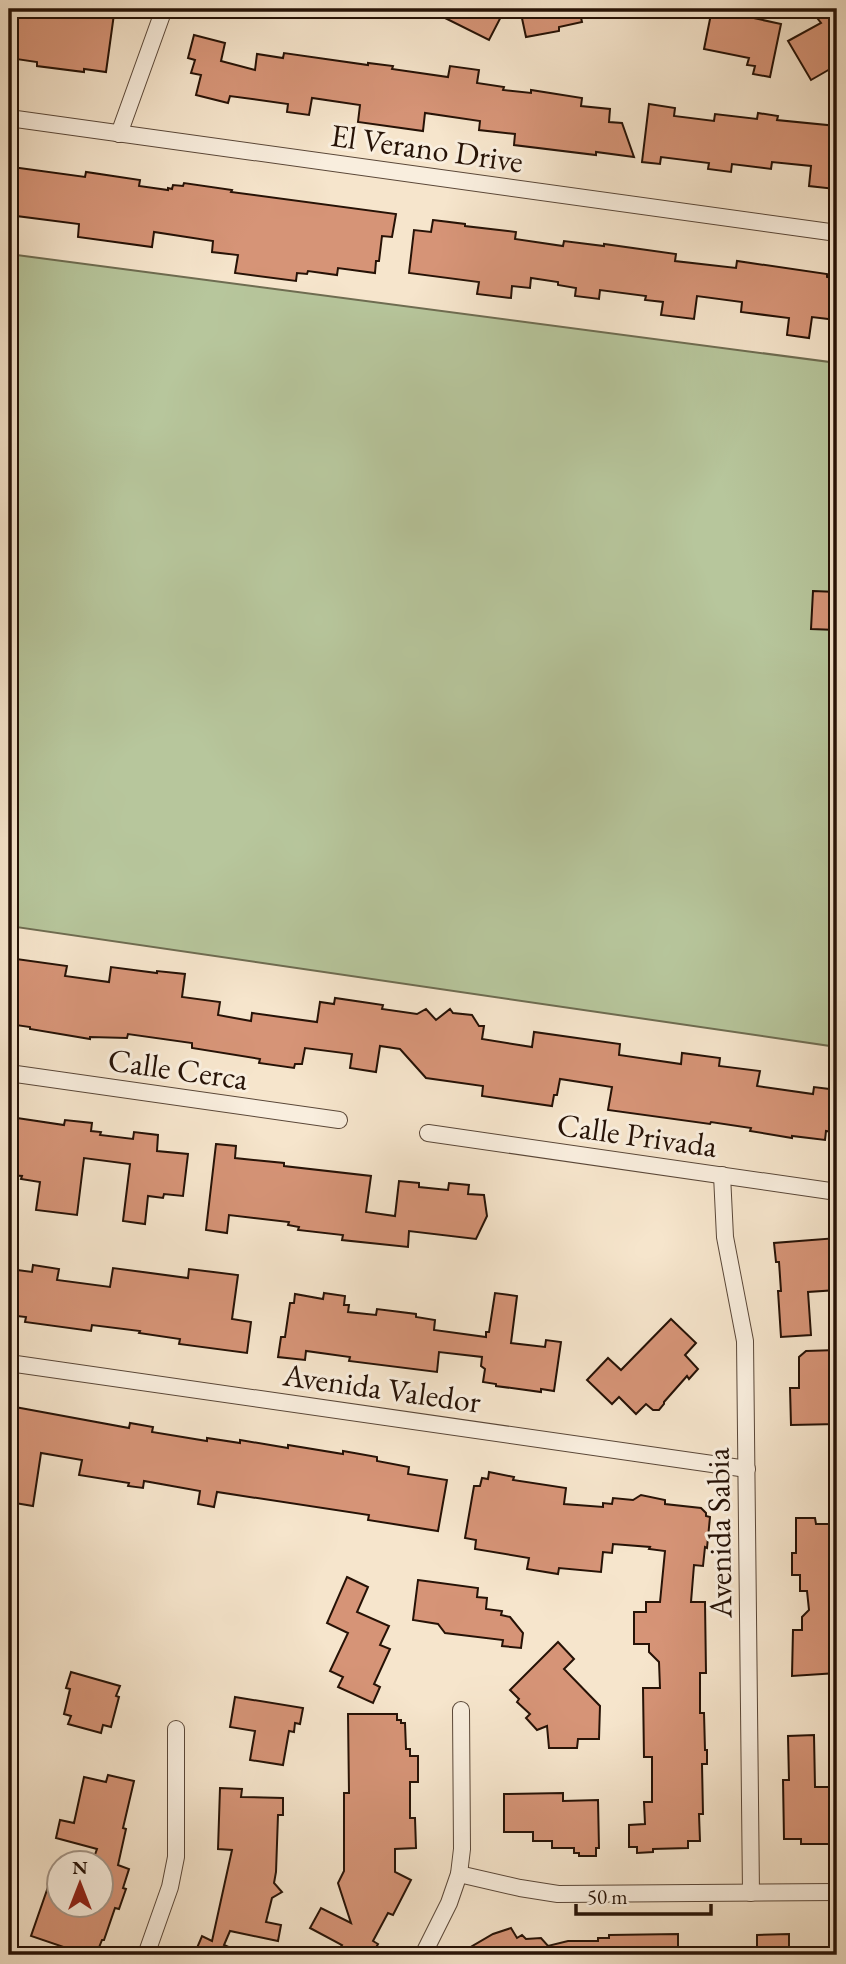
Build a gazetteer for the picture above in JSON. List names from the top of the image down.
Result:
{
  "streets": {
    "street": [
      "El Verano Drive",
      "Calle Cerca",
      "Calle Privada",
      "Avenida Valedor",
      "Avenida Sabia"
    ]
  },
  "crossings": [
    ["Calle Privada", "Avenida Sabia"],
    ["Avenida Valedor", "Avenida Sabia"]
  ],
  "scale_bar": "50 m",
  "north": "top"
}
